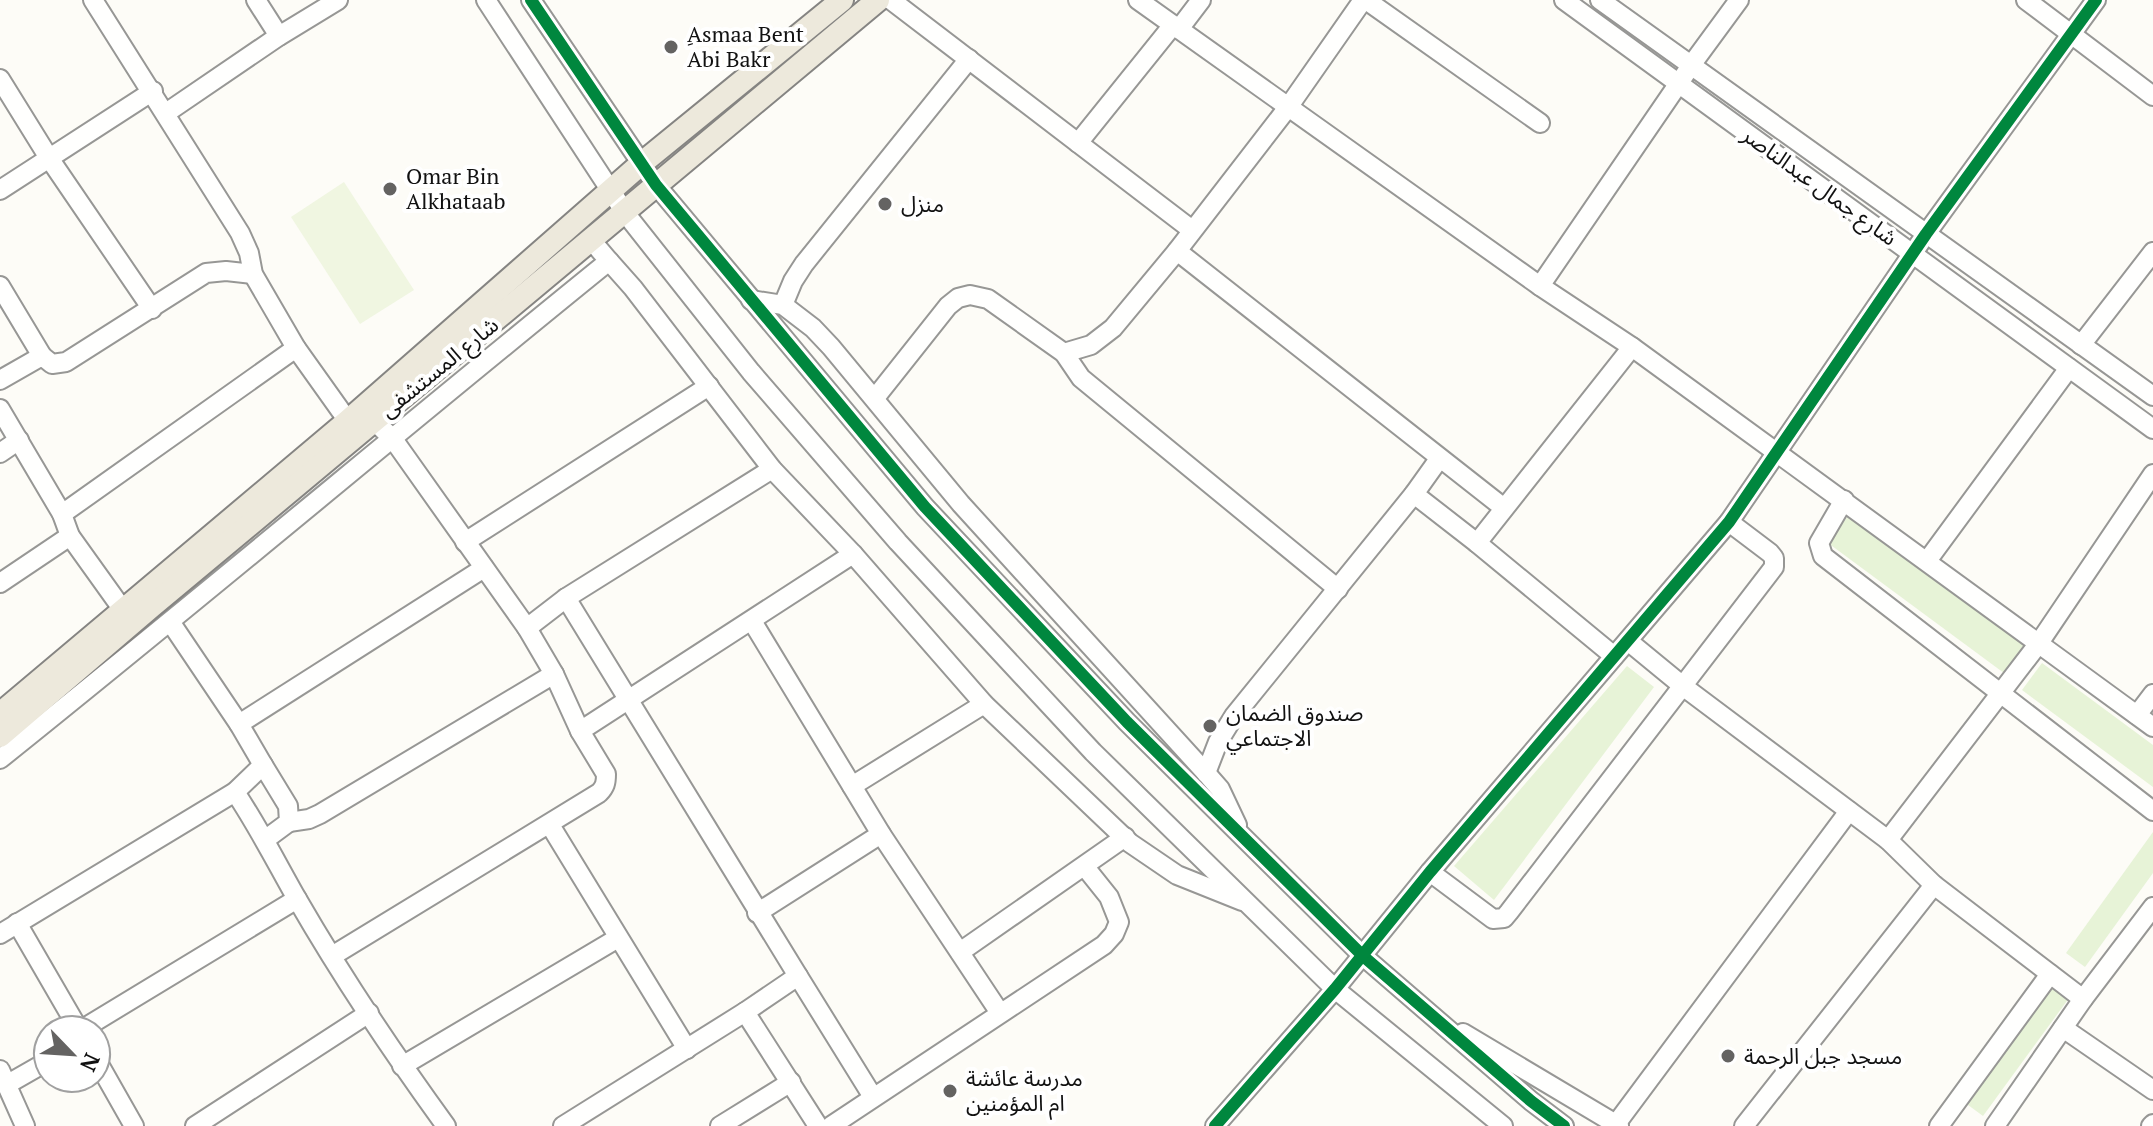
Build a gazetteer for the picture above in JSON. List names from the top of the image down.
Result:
{
  "streets": {
    "main road": ["شارع المستشفى"],
    "street": ["شارع جمال عبدالناصر"]
  },
  "places": [
    "ِAsmaa Bent Abi Bakr",
    "Omar Bin Alkhataab",
    "منزل",
    "صندوق الضمان الاجتماعي",
    "مسجد جبل الرحمة",
    "مدرسة عائشة ام المؤمنين"
  ],
  "north": "bottom right"
}
